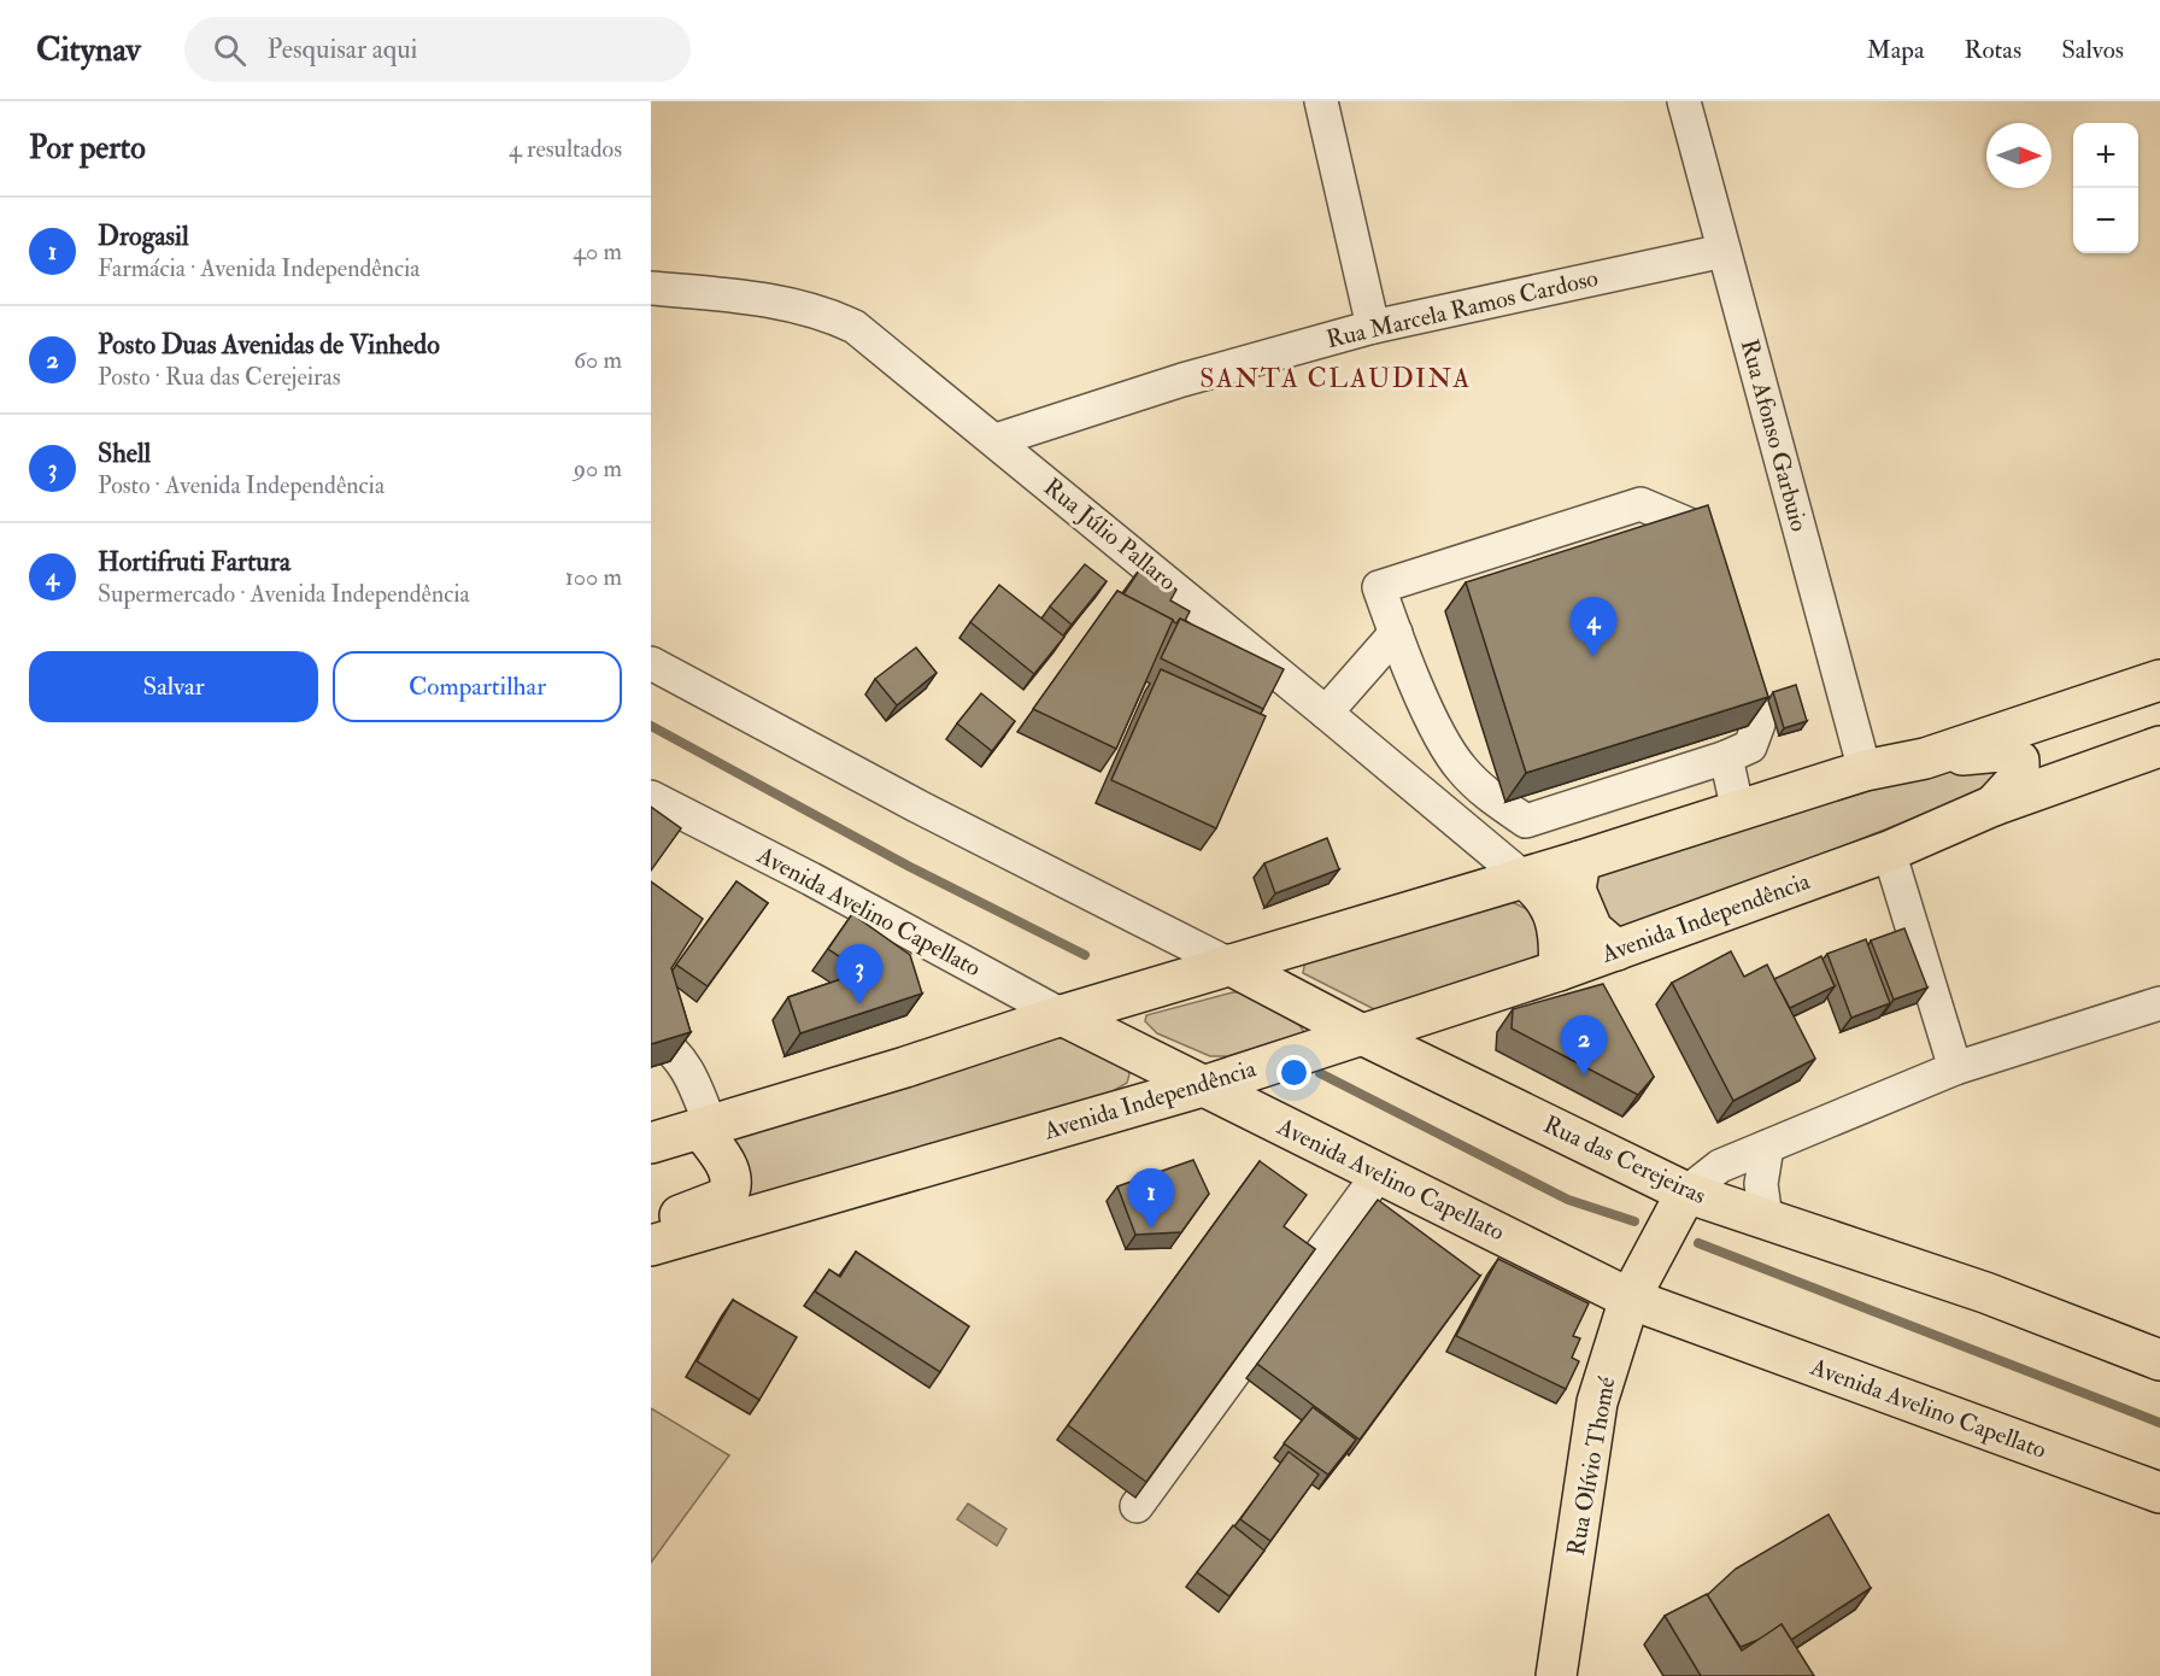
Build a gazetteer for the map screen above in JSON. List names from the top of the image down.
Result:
{
  "streets": {
    "main road": [
      "Avenida Avelino Capellato",
      "Avenida Independência",
      "Rua das Cerejeiras",
      "Rua Olívio Thomé"
    ],
    "street": ["Rua Marcela Ramos Cardoso", "Rua Afonso Garbuio", "Rua Júlio Pallaro"]
  },
  "crossings": [
    ["Rua Marcela Ramos Cardoso", "Rua Afonso Garbuio"],
    ["Rua Marcela Ramos Cardoso", "Rua Júlio Pallaro"],
    ["Avenida Avelino Capellato", "Avenida Independência"],
    ["Avenida Avelino Capellato", "Rua Olívio Thomé"],
    ["Avenida Independência", "Rua das Cerejeiras"],
    ["Rua das Cerejeiras", "Rua Olívio Thomé"]
  ],
  "districts": ["SANTA CLAUDINA"],
  "north": "right",
  "page": {
    "header": "Citynav",
    "search": "Pesquisar aqui",
    "nav": ["Mapa", "Rotas", "Salvos"],
    "heading": ["Por perto", "4 resultados"],
    "map_buttons": ["+", "−"],
    "list": [
      {
        "mark": "1",
        "name": "Drogasil",
        "note": "Farmácia · Avenida Independência",
        "value": "40 m"
      },
      {
        "mark": "2",
        "name": "Posto Duas Avenidas de Vinhedo",
        "note": "Posto · Rua das Cerejeiras",
        "value": "60 m"
      },
      {
        "mark": "3",
        "name": "Shell",
        "note": "Posto · Avenida Independência",
        "value": "90 m"
      },
      {
        "mark": "4",
        "name": "Hortifruti Fartura",
        "note": "Supermercado · Avenida Independência",
        "value": "100 m"
      }
    ],
    "pins": [
      "4",
      "3",
      "2",
      "1"
    ],
    "buttons": ["Salvar", "Compartilhar"]
  }
}
